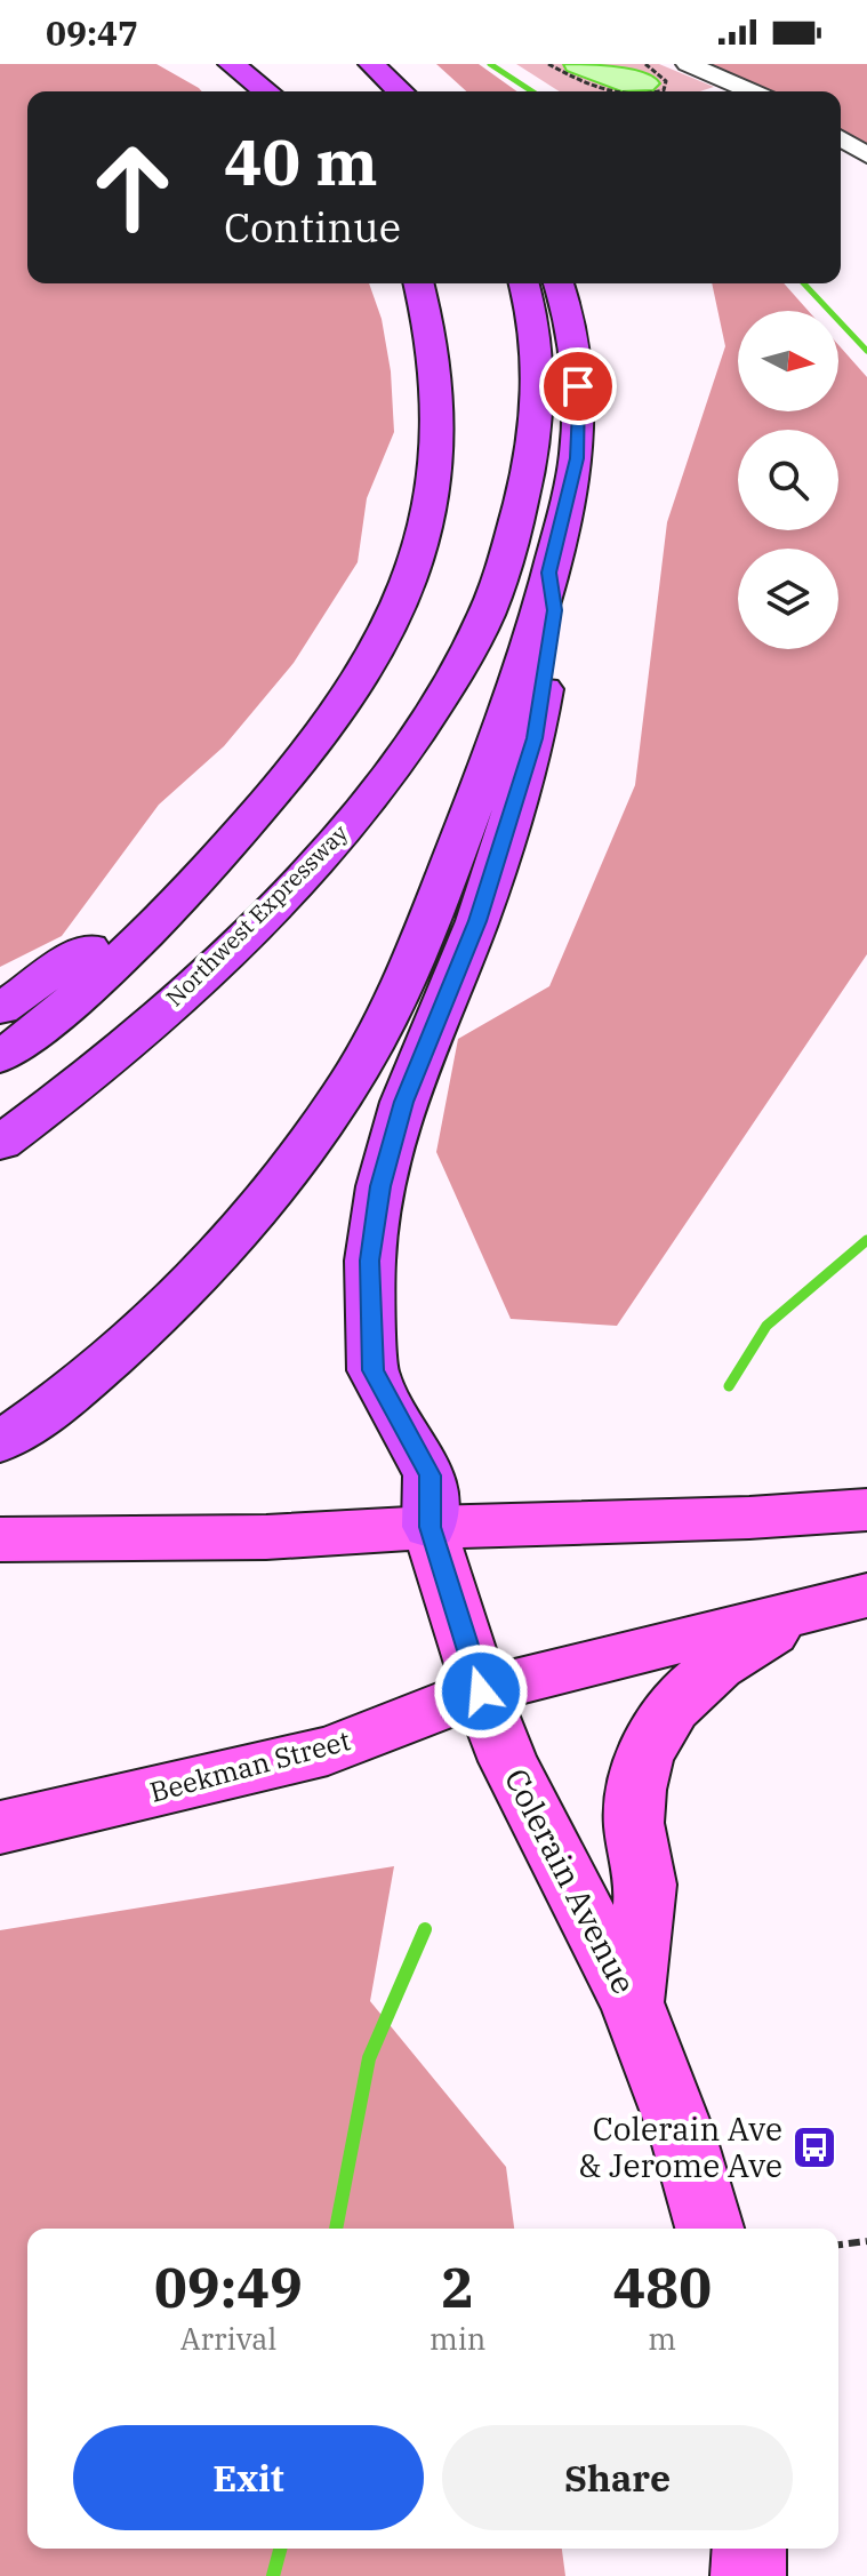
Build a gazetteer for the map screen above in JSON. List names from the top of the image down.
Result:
{
  "streets": {
    "highway": ["Northwest Expressway"],
    "main road": ["Beekman Street", "Colerain Avenue"]
  },
  "crossings": [
    ["Beekman Street", "Colerain Avenue"]
  ],
  "places": {
    "bus stop": ["Colerain Ave & Jerome Ave"]
  },
  "north": "right",
  "page": {
    "status": "09:47",
    "turn": ["40 m", "Continue"],
    "eta": [
      "09:49",
      "Arrival",
      "2",
      "min",
      "480",
      "m"
    ],
    "buttons": ["Exit", "Share"]
  }
}
